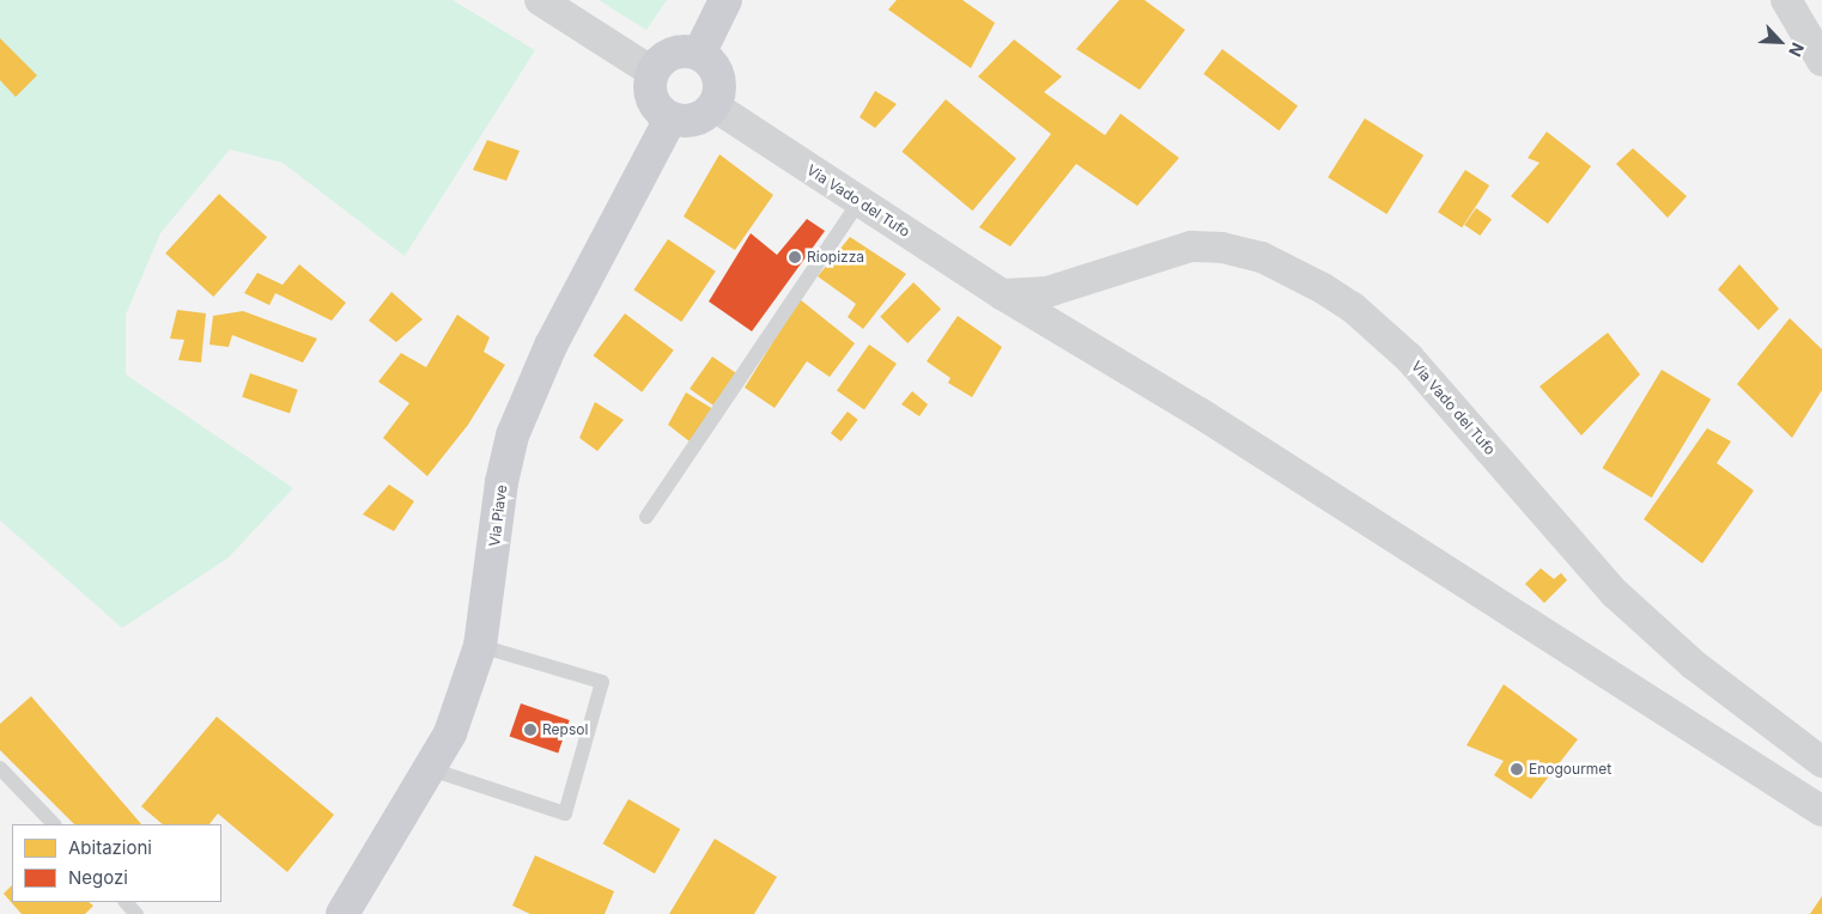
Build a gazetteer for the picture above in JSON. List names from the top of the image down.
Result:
{
  "streets": {
    "main road": ["Via Piave"],
    "street": ["Via Vado del Tufo"]
  },
  "crossings": [
    ["Via Vado del Tufo", "Via Piave"]
  ],
  "places": ["Riopizza", "Repsol", "Enogourmet"],
  "legend": ["Abitazioni", "Negozi"],
  "north": "bottom right"
}
